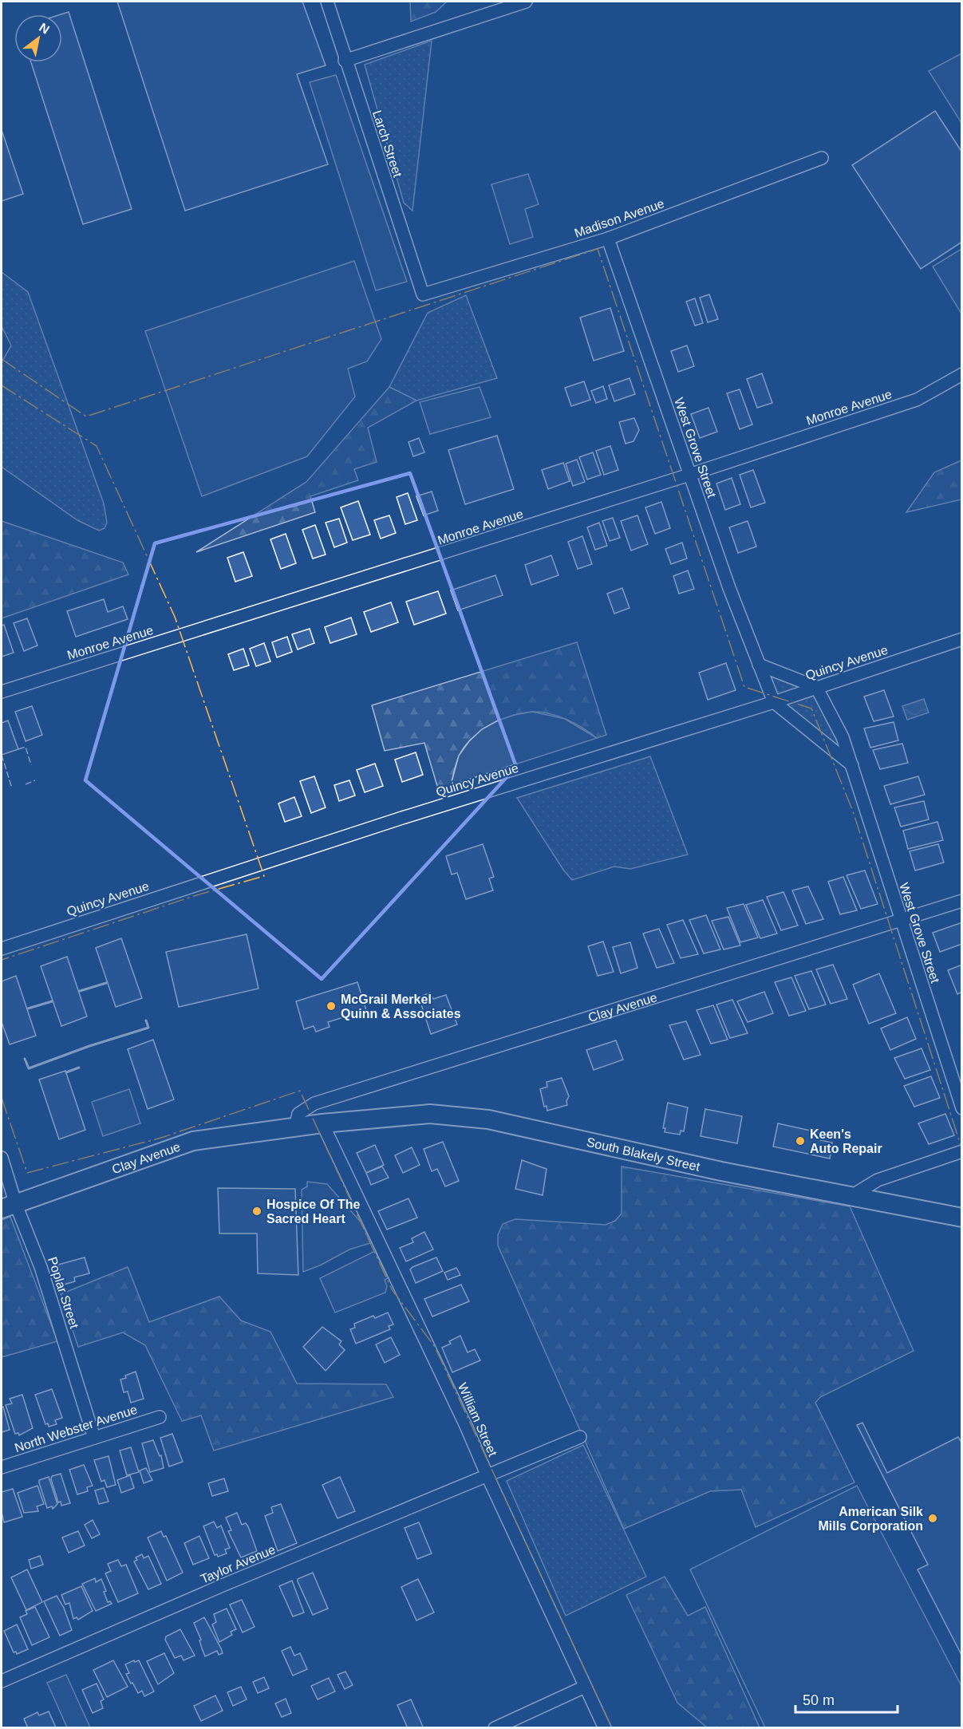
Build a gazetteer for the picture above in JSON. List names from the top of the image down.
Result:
{
  "streets": {
    "main road": ["Clay Avenue", "South Blakely Street"],
    "street": [
      "Larch Street",
      "Madison Avenue",
      "Monroe Avenue",
      "West Grove Street",
      "Quincy Avenue",
      "Poplar Street",
      "William Street",
      "North Webster Avenue",
      "Taylor Avenue"
    ]
  },
  "crossings": [
    ["Larch Street", "Madison Avenue"],
    ["Madison Avenue", "West Grove Street"],
    ["Monroe Avenue", "West Grove Street"],
    ["West Grove Street", "Quincy Avenue"],
    ["West Grove Street", "Clay Avenue"],
    ["Clay Avenue", "South Blakely Street"],
    ["Clay Avenue", "Poplar Street"],
    ["Clay Avenue", "William Street"],
    ["South Blakely Street", "William Street"],
    ["Poplar Street", "North Webster Avenue"],
    ["William Street", "Taylor Avenue"]
  ],
  "places": [
    "McGrail Merkel Quinn & Associates",
    "Keen's Auto Repair",
    "Hospice Of The Sacred Heart",
    "American Silk Mills Corporation"
  ],
  "scale_bar": "50 m",
  "north": "top right"
}
